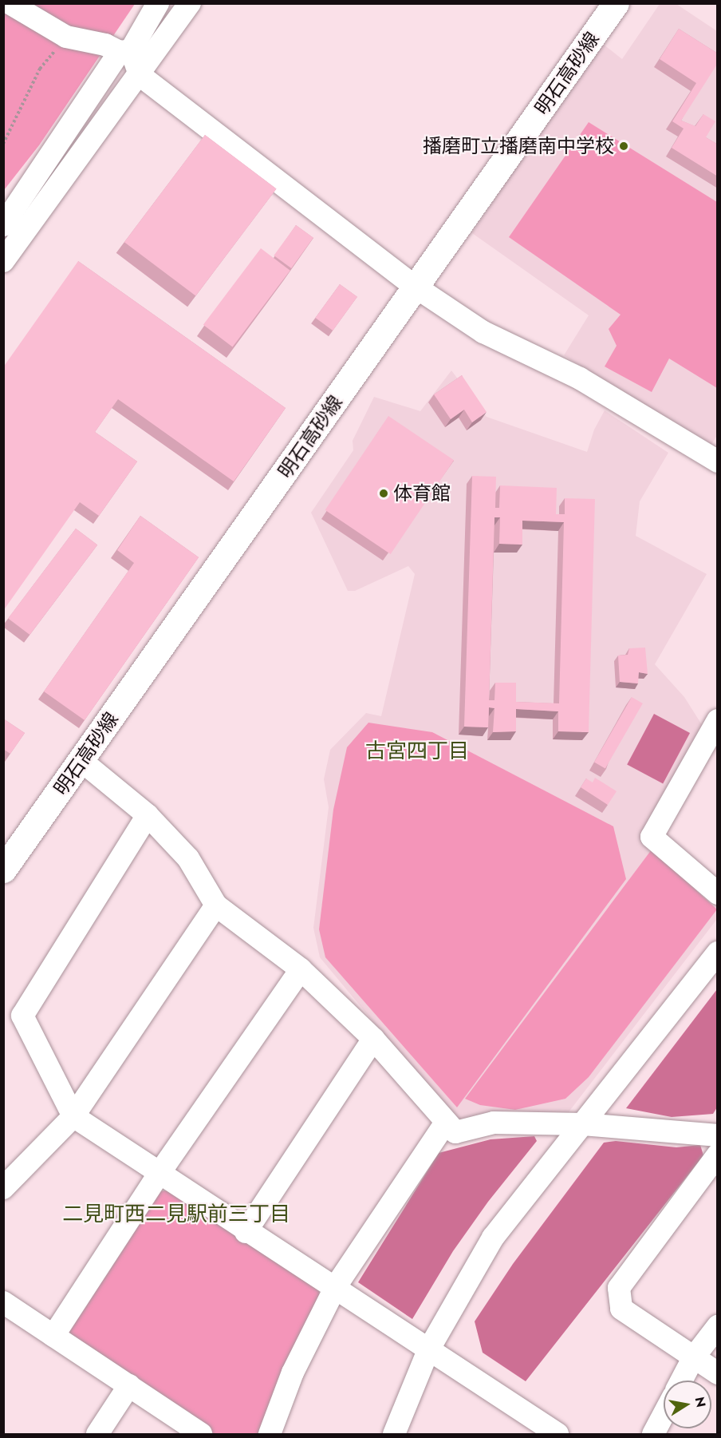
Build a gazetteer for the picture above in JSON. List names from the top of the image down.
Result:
{
  "streets": {
    "main road": ["明石高砂線"]
  },
  "districts": ["古宮四丁目", "二見町西二見駅前三丁目"],
  "places": ["播磨町立播磨南中学校", "体育館"],
  "north": "right"
}
